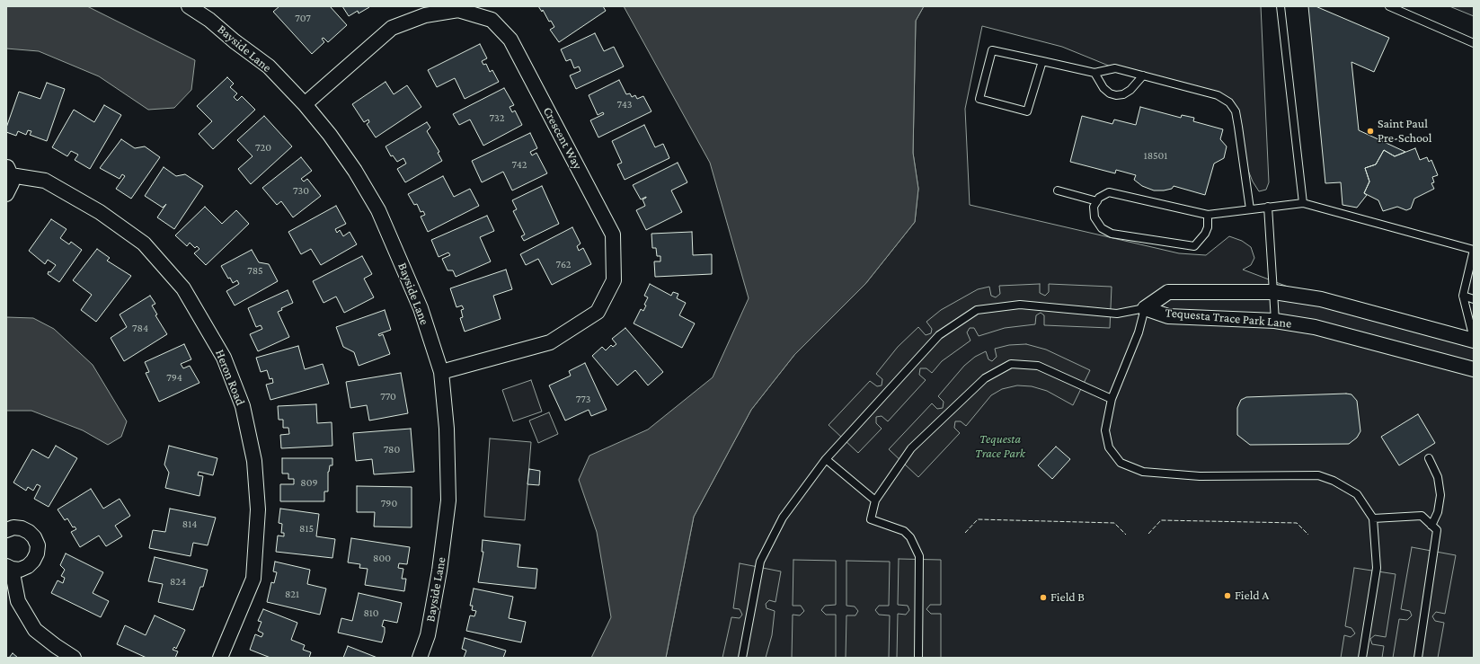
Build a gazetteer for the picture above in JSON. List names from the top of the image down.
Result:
{
  "streets": {
    "street": [
      "Bayside Lane",
      "Crescent Way",
      "Tequesta Trace Park Lane",
      "Heron Road"
    ]
  },
  "crossings": [
    ["Bayside Lane", "Crescent Way"]
  ],
  "parks": ["Tequesta Trace Park"],
  "places": ["Saint Paul Pre-School", "Field A", "Field B"],
  "house_numbers": [
    "707",
    "743",
    "732",
    "720",
    "18501",
    "742",
    "730",
    "762",
    "785",
    "784",
    "794",
    "770",
    "773",
    "780",
    "809",
    "790",
    "814",
    "815",
    "800",
    "824",
    "821",
    "810"
  ]
}
